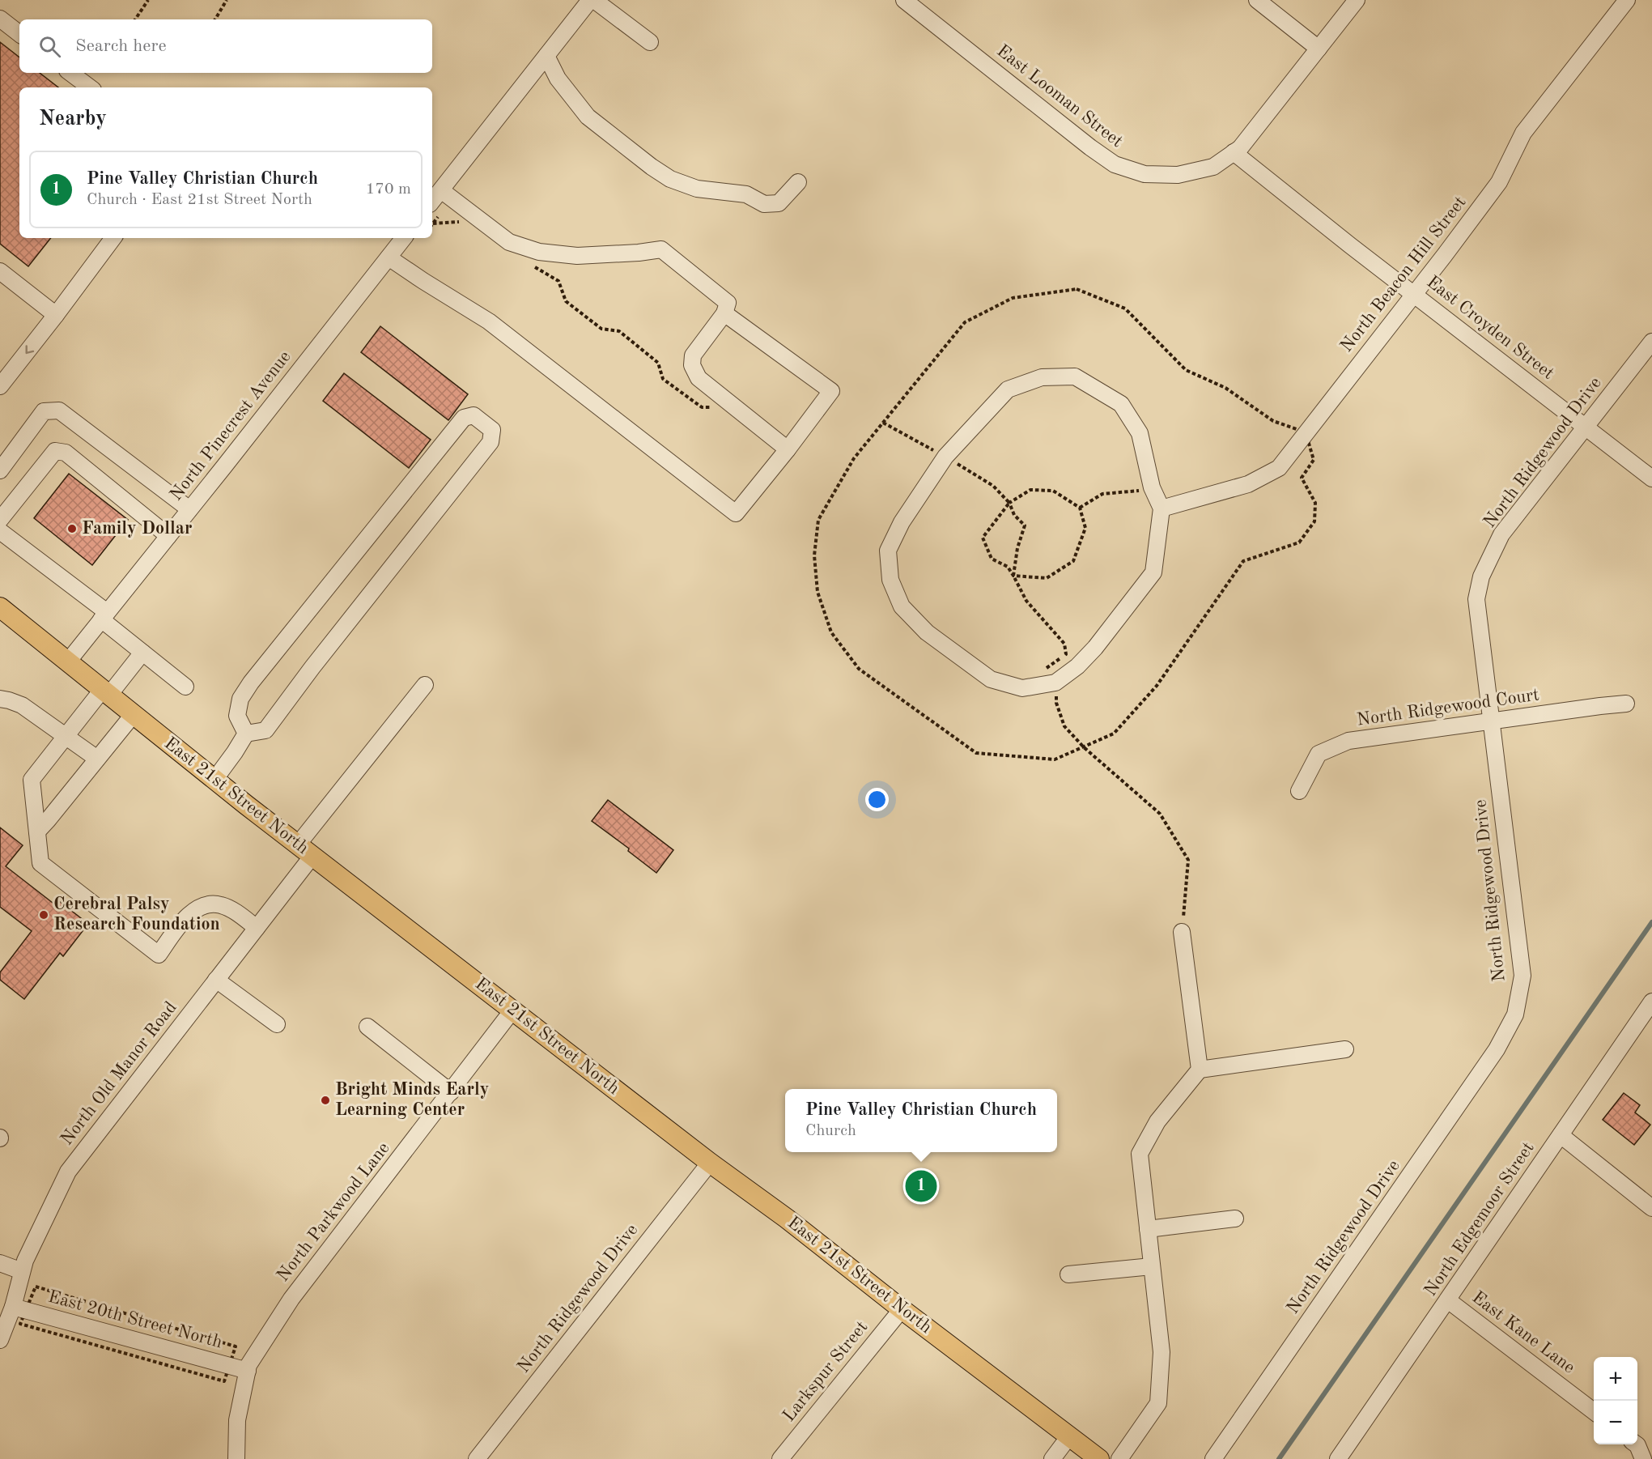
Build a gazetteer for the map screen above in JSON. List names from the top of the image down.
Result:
{
  "streets": {
    "main road": ["East 21st Street North"],
    "street": [
      "East Looman Street",
      "North Beacon Hill Street",
      "East Croyden Street",
      "North Pinecrest Avenue",
      "North Ridgewood Drive",
      "North Ridgewood Court",
      "North Old Manor Road",
      "North Parkwood Lane",
      "North Edgemoor Street",
      "East 20th Street North",
      "East Kane Lane",
      "Larkspur Street"
    ]
  },
  "crossings": [
    ["East Looman Street", "East Croyden Street"],
    ["North Beacon Hill Street", "East Croyden Street"],
    ["East Croyden Street", "North Ridgewood Drive"],
    ["North Pinecrest Avenue", "East 21st Street North"],
    ["North Ridgewood Drive", "North Ridgewood Court"],
    ["North Ridgewood Drive", "East 21st Street North"],
    ["East 21st Street North", "North Old Manor Road"],
    ["East 21st Street North", "North Parkwood Lane"],
    ["East 21st Street North", "Larkspur Street"],
    ["North Old Manor Road", "East 20th Street North"],
    ["North Parkwood Lane", "East 20th Street North"],
    ["North Edgemoor Street", "East Kane Lane"]
  ],
  "places": ["Family Dollar", "Cerebral Palsy Research Foundation", "Bright Minds Early Learning Center"],
  "page": {
    "search": "Search here",
    "heading": "Nearby",
    "list": [
      {
        "mark": "1",
        "name": "Pine Valley Christian Church",
        "note": "Church · East 21st Street North",
        "value": "170 m"
      }
    ],
    "popup": ["Pine Valley Christian Church", "Church"],
    "pins": "1",
    "map_buttons": ["+", "−"]
  }
}
